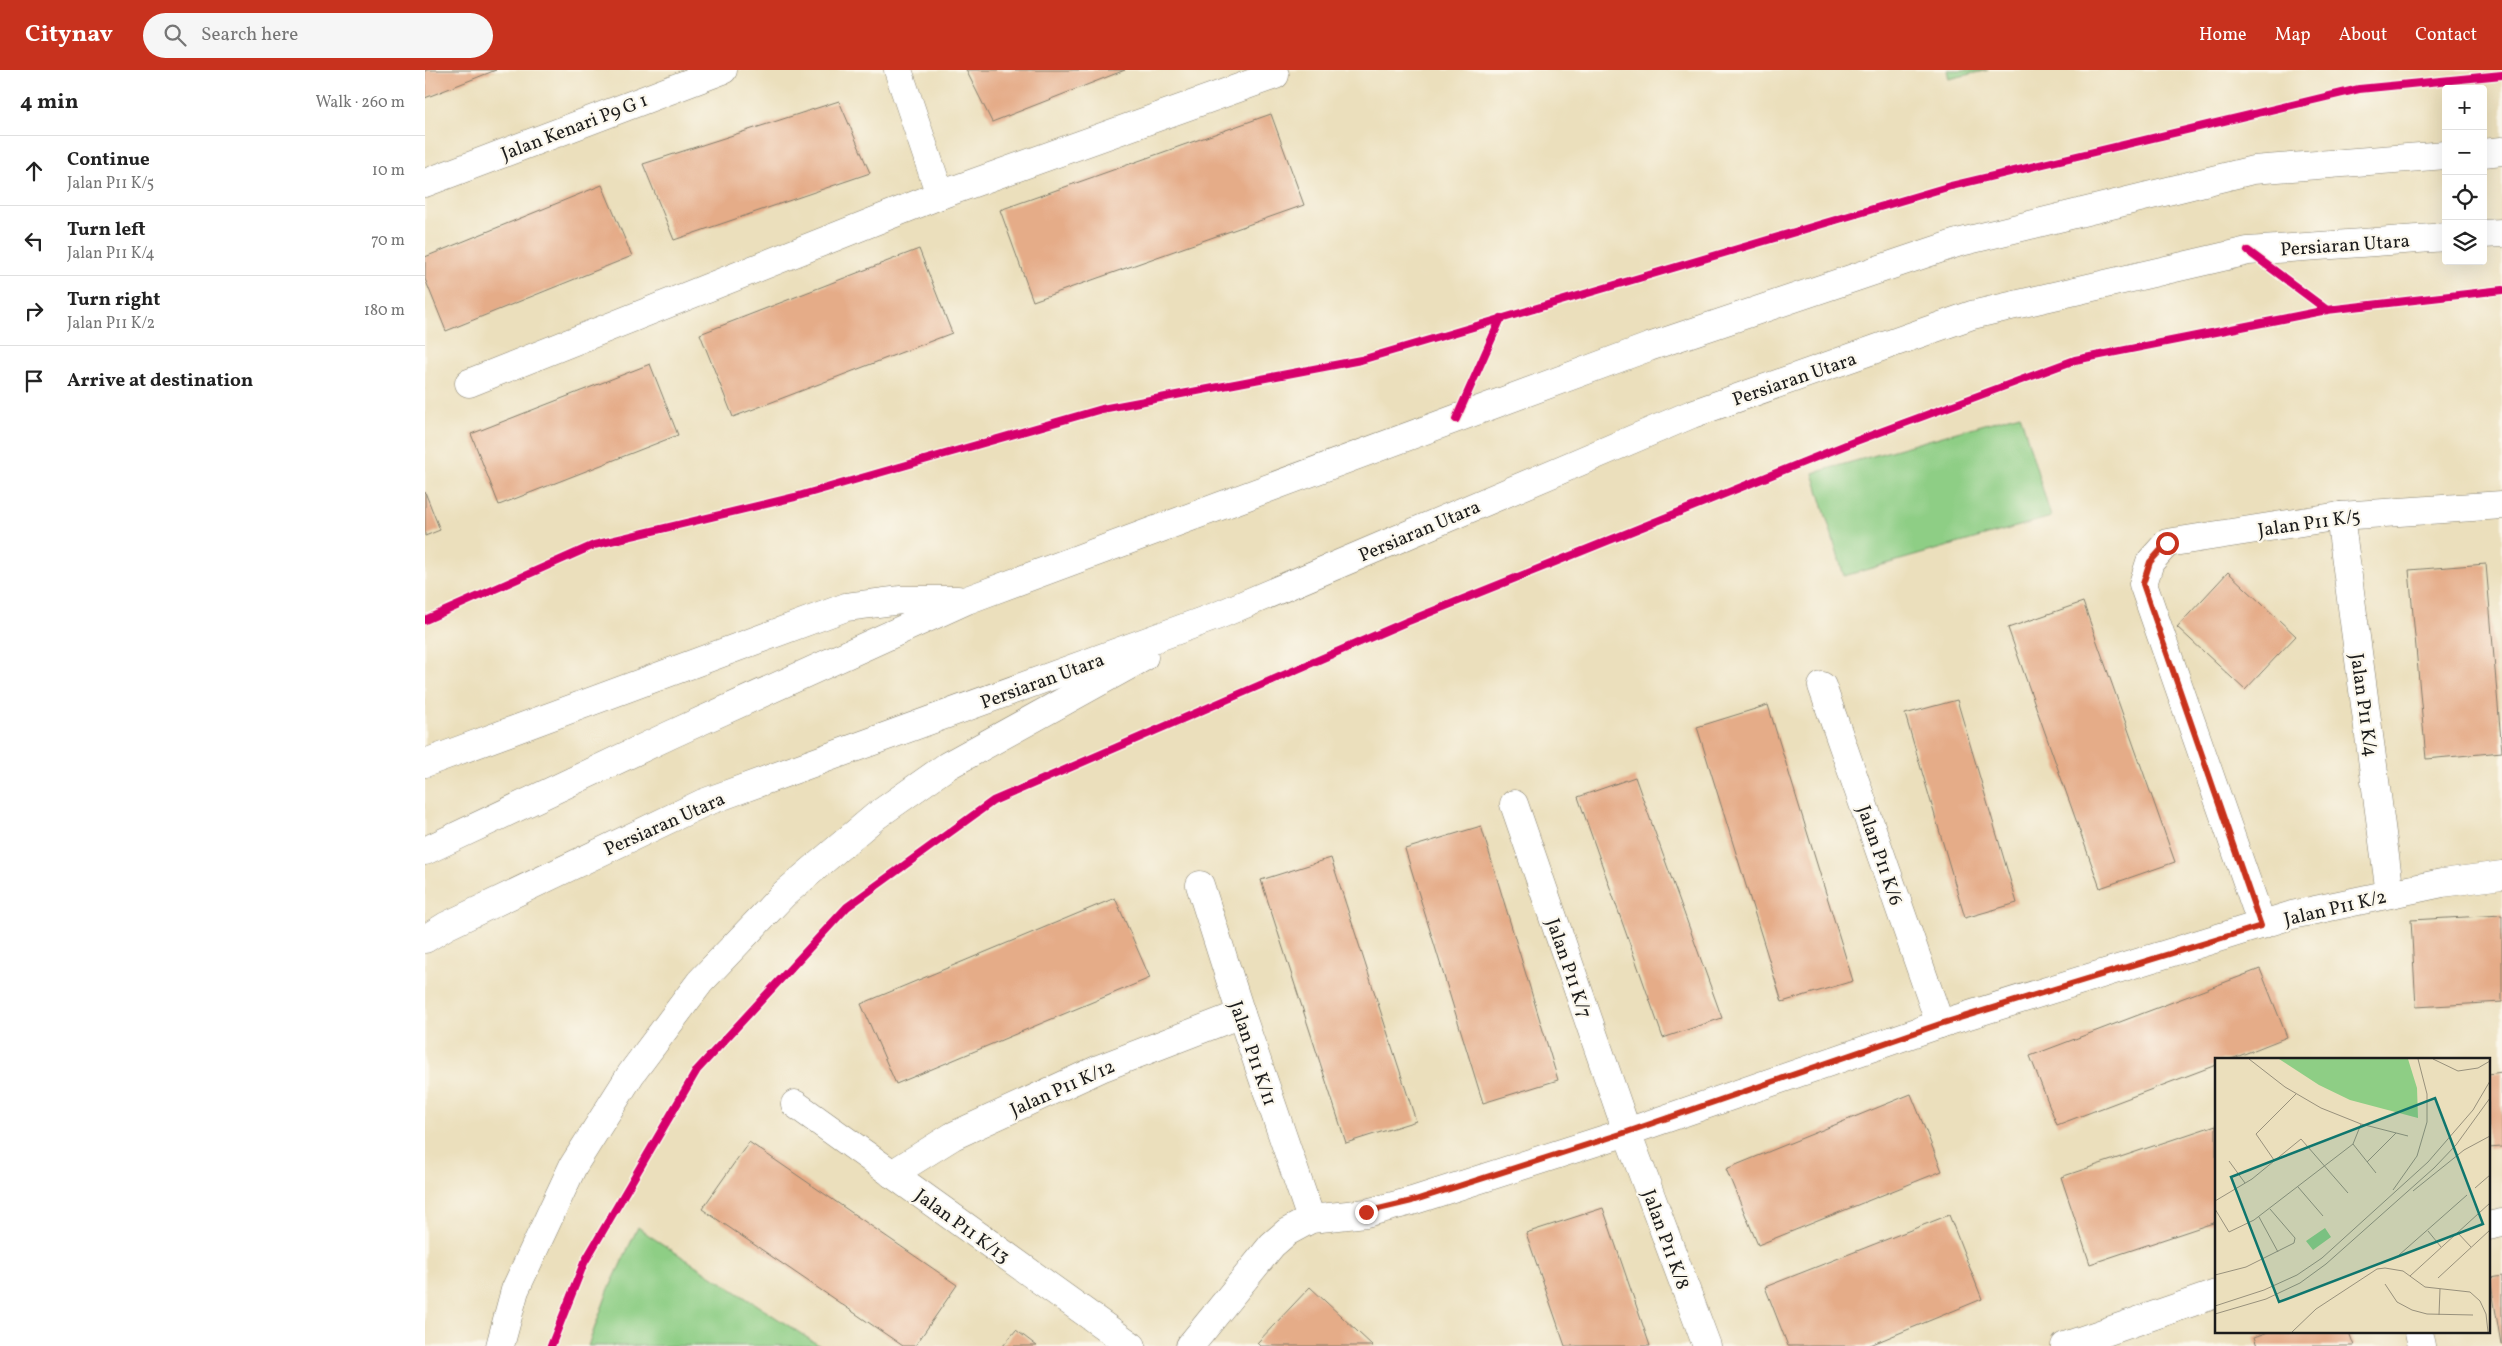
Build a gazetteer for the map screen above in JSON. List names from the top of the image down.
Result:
{
  "streets": {
    "street": [
      "Jalan Kenari P9 G 1",
      "Persiaran Utara",
      "Jalan P11 K/5",
      "Jalan P11 K/4",
      "Jalan P11 K/6",
      "Jalan P11 K/2",
      "Jalan P11 K/7",
      "Jalan P11 K/11",
      "Jalan P11 K/12",
      "Jalan P11 K/13",
      "Jalan P11 K/8"
    ]
  },
  "crossings": [
    ["Jalan P11 K/5", "Jalan P11 K/4"],
    ["Jalan P11 K/5", "Jalan P11 K/2"],
    ["Jalan P11 K/4", "Jalan P11 K/2"],
    ["Jalan P11 K/6", "Jalan P11 K/2"],
    ["Jalan P11 K/2", "Jalan P11 K/7"],
    ["Jalan P11 K/2", "Jalan P11 K/11"],
    ["Jalan P11 K/2", "Jalan P11 K/8"],
    ["Jalan P11 K/7", "Jalan P11 K/8"],
    ["Jalan P11 K/11", "Jalan P11 K/12"],
    ["Jalan P11 K/12", "Jalan P11 K/13"]
  ],
  "page": {
    "header": "Citynav",
    "search": "Search here",
    "nav": [
      "Home",
      "Map",
      "About",
      "Contact"
    ],
    "heading": ["4 min", "Walk · 260 m"],
    "map_buttons": ["+", "−"],
    "list": [
      ["Continue", "Jalan P11 K/5", "10 m"],
      ["Turn left", "Jalan P11 K/4", "70 m"],
      ["Turn right", "Jalan P11 K/2", "180 m"],
      "Arrive at destination"
    ]
  }
}
